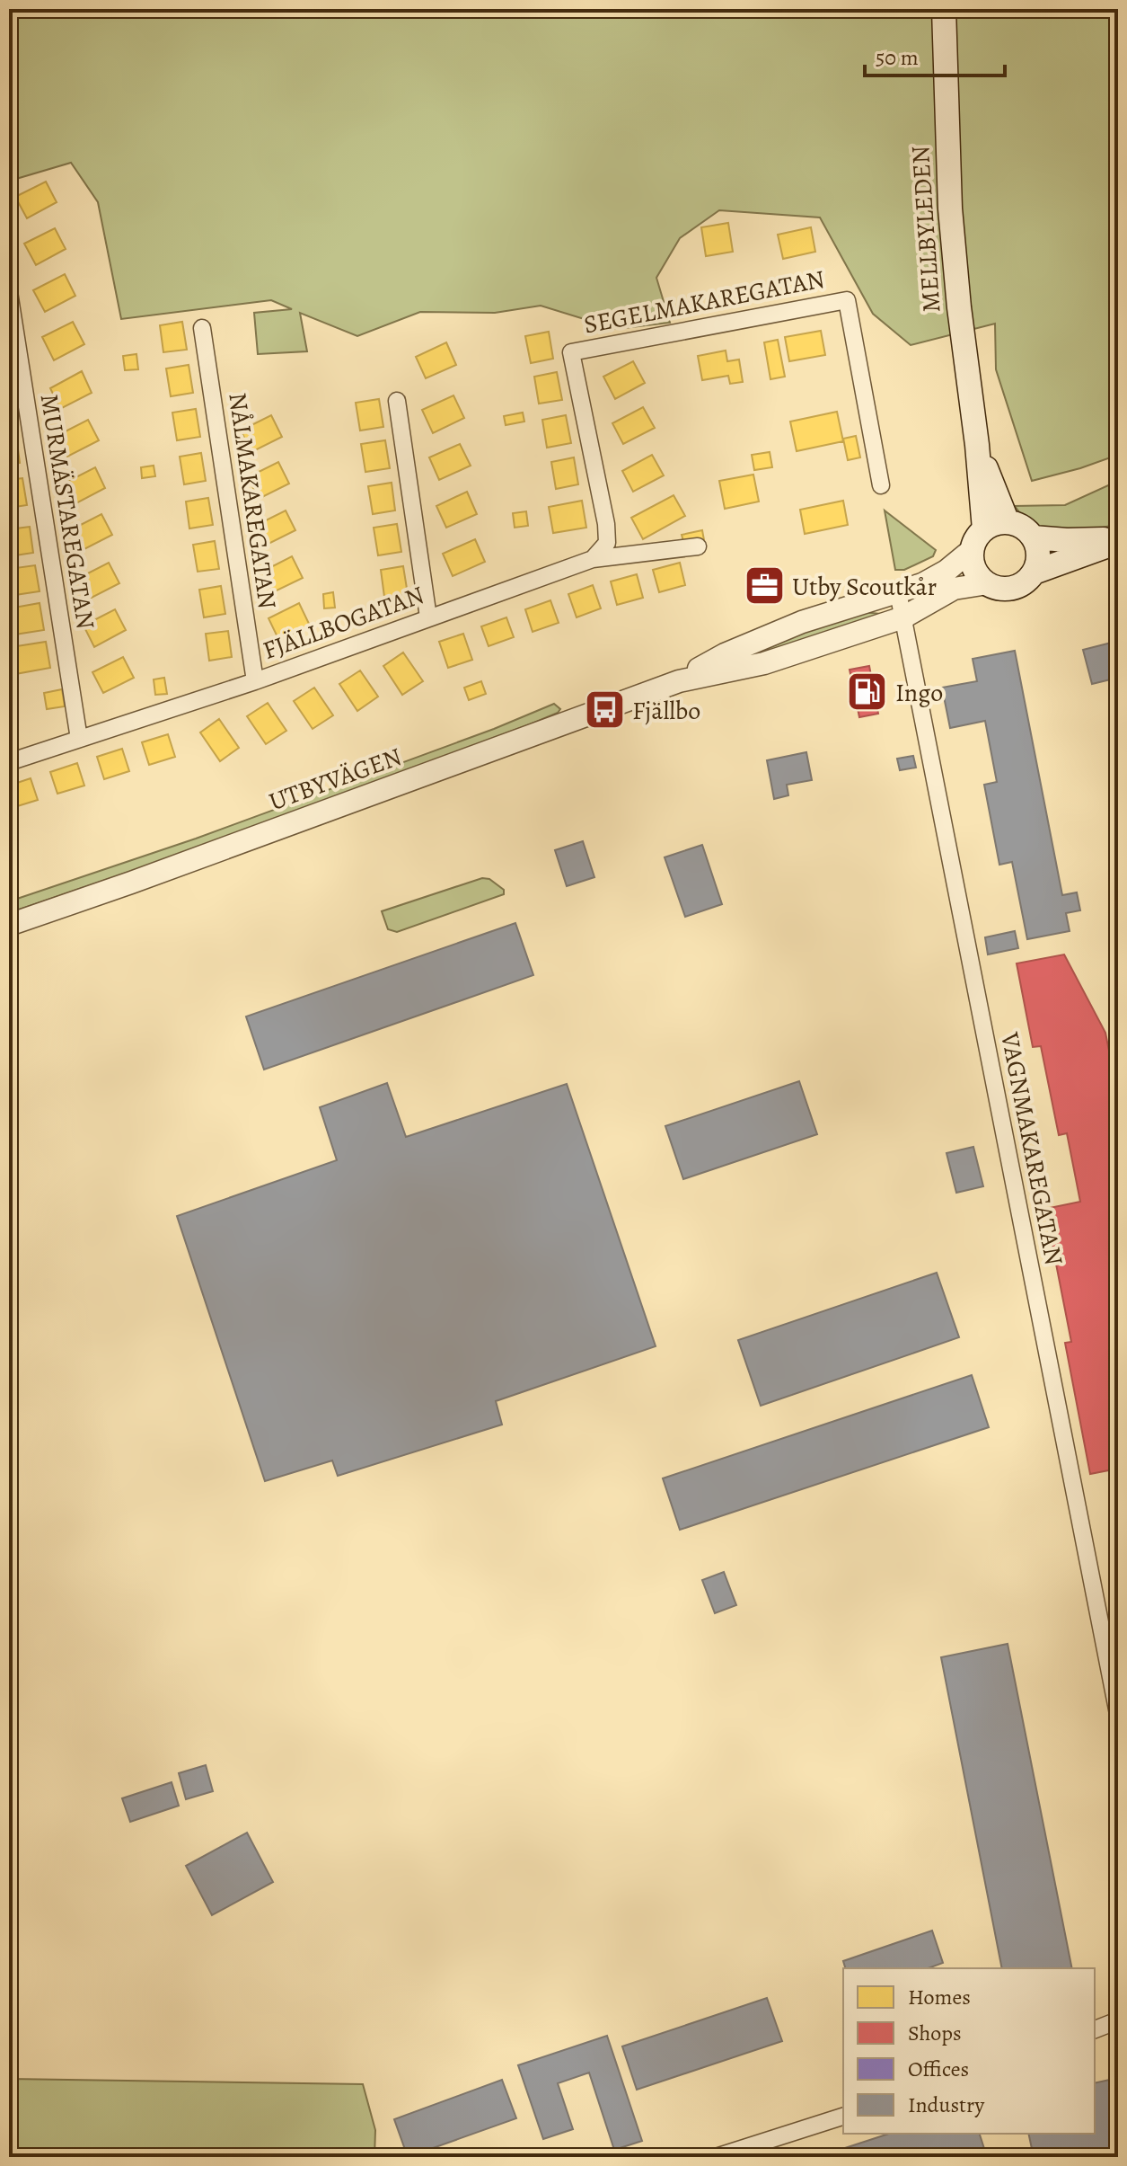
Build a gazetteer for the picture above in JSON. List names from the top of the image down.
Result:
{
  "streets": {
    "main road": ["MELLBYLEDEN", "UTBYVÄGEN"],
    "street": [
      "SEGELMAKAREGATAN",
      "NÅLMAKAREGATAN",
      "MURMÄSTAREGATAN",
      "FJÄLLBOGATAN",
      "VAGNMAKAREGATAN"
    ]
  },
  "crossings": [
    ["MELLBYLEDEN", "UTBYVÄGEN"],
    ["SEGELMAKAREGATAN", "FJÄLLBOGATAN"],
    ["NÅLMAKAREGATAN", "FJÄLLBOGATAN"],
    ["MURMÄSTAREGATAN", "FJÄLLBOGATAN"],
    ["UTBYVÄGEN", "VAGNMAKAREGATAN"]
  ],
  "places": {
    "office": ["Utby Scoutkår"],
    "fuel station": ["Ingo"],
    "bus stop": ["Fjällbo"]
  },
  "legend": [
    "Homes",
    "Shops",
    "Offices",
    "Industry"
  ],
  "scale_bar": "50 m"
}
